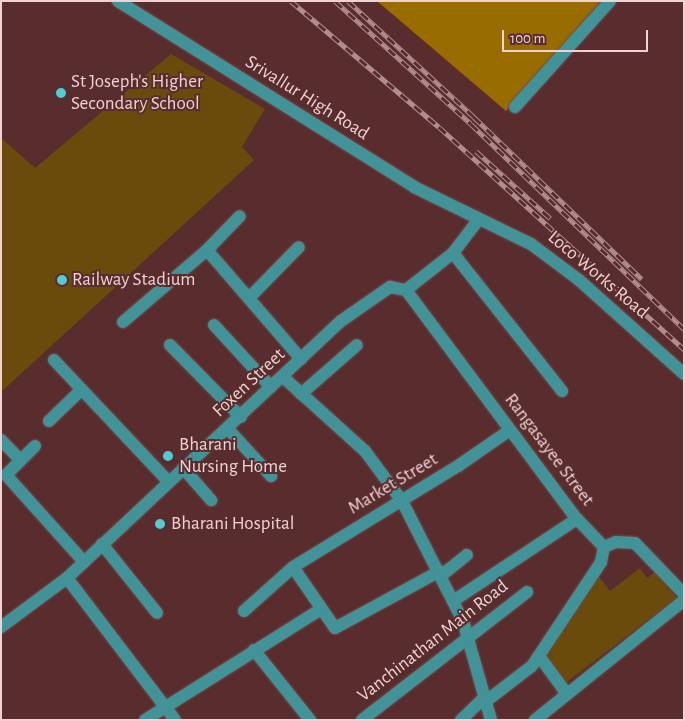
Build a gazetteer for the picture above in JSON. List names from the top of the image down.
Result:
{
  "streets": {
    "street": [
      "Srivallur High Road",
      "Loco Works Road",
      "Foxen Street",
      "Rangasayee Street",
      "Market Street",
      "Vanchinathan Main Road"
    ]
  },
  "crossings": [
    ["Srivallur High Road", "Loco Works Road"],
    ["Foxen Street", "Rangasayee Street"],
    ["Rangasayee Street", "Market Street"]
  ],
  "places": [
    "St Joseph's Higher Secondary School",
    "Railway Stadium",
    "Bharani Nursing Home",
    "Bharani Hospital"
  ],
  "scale_bar": "100 m"
}
